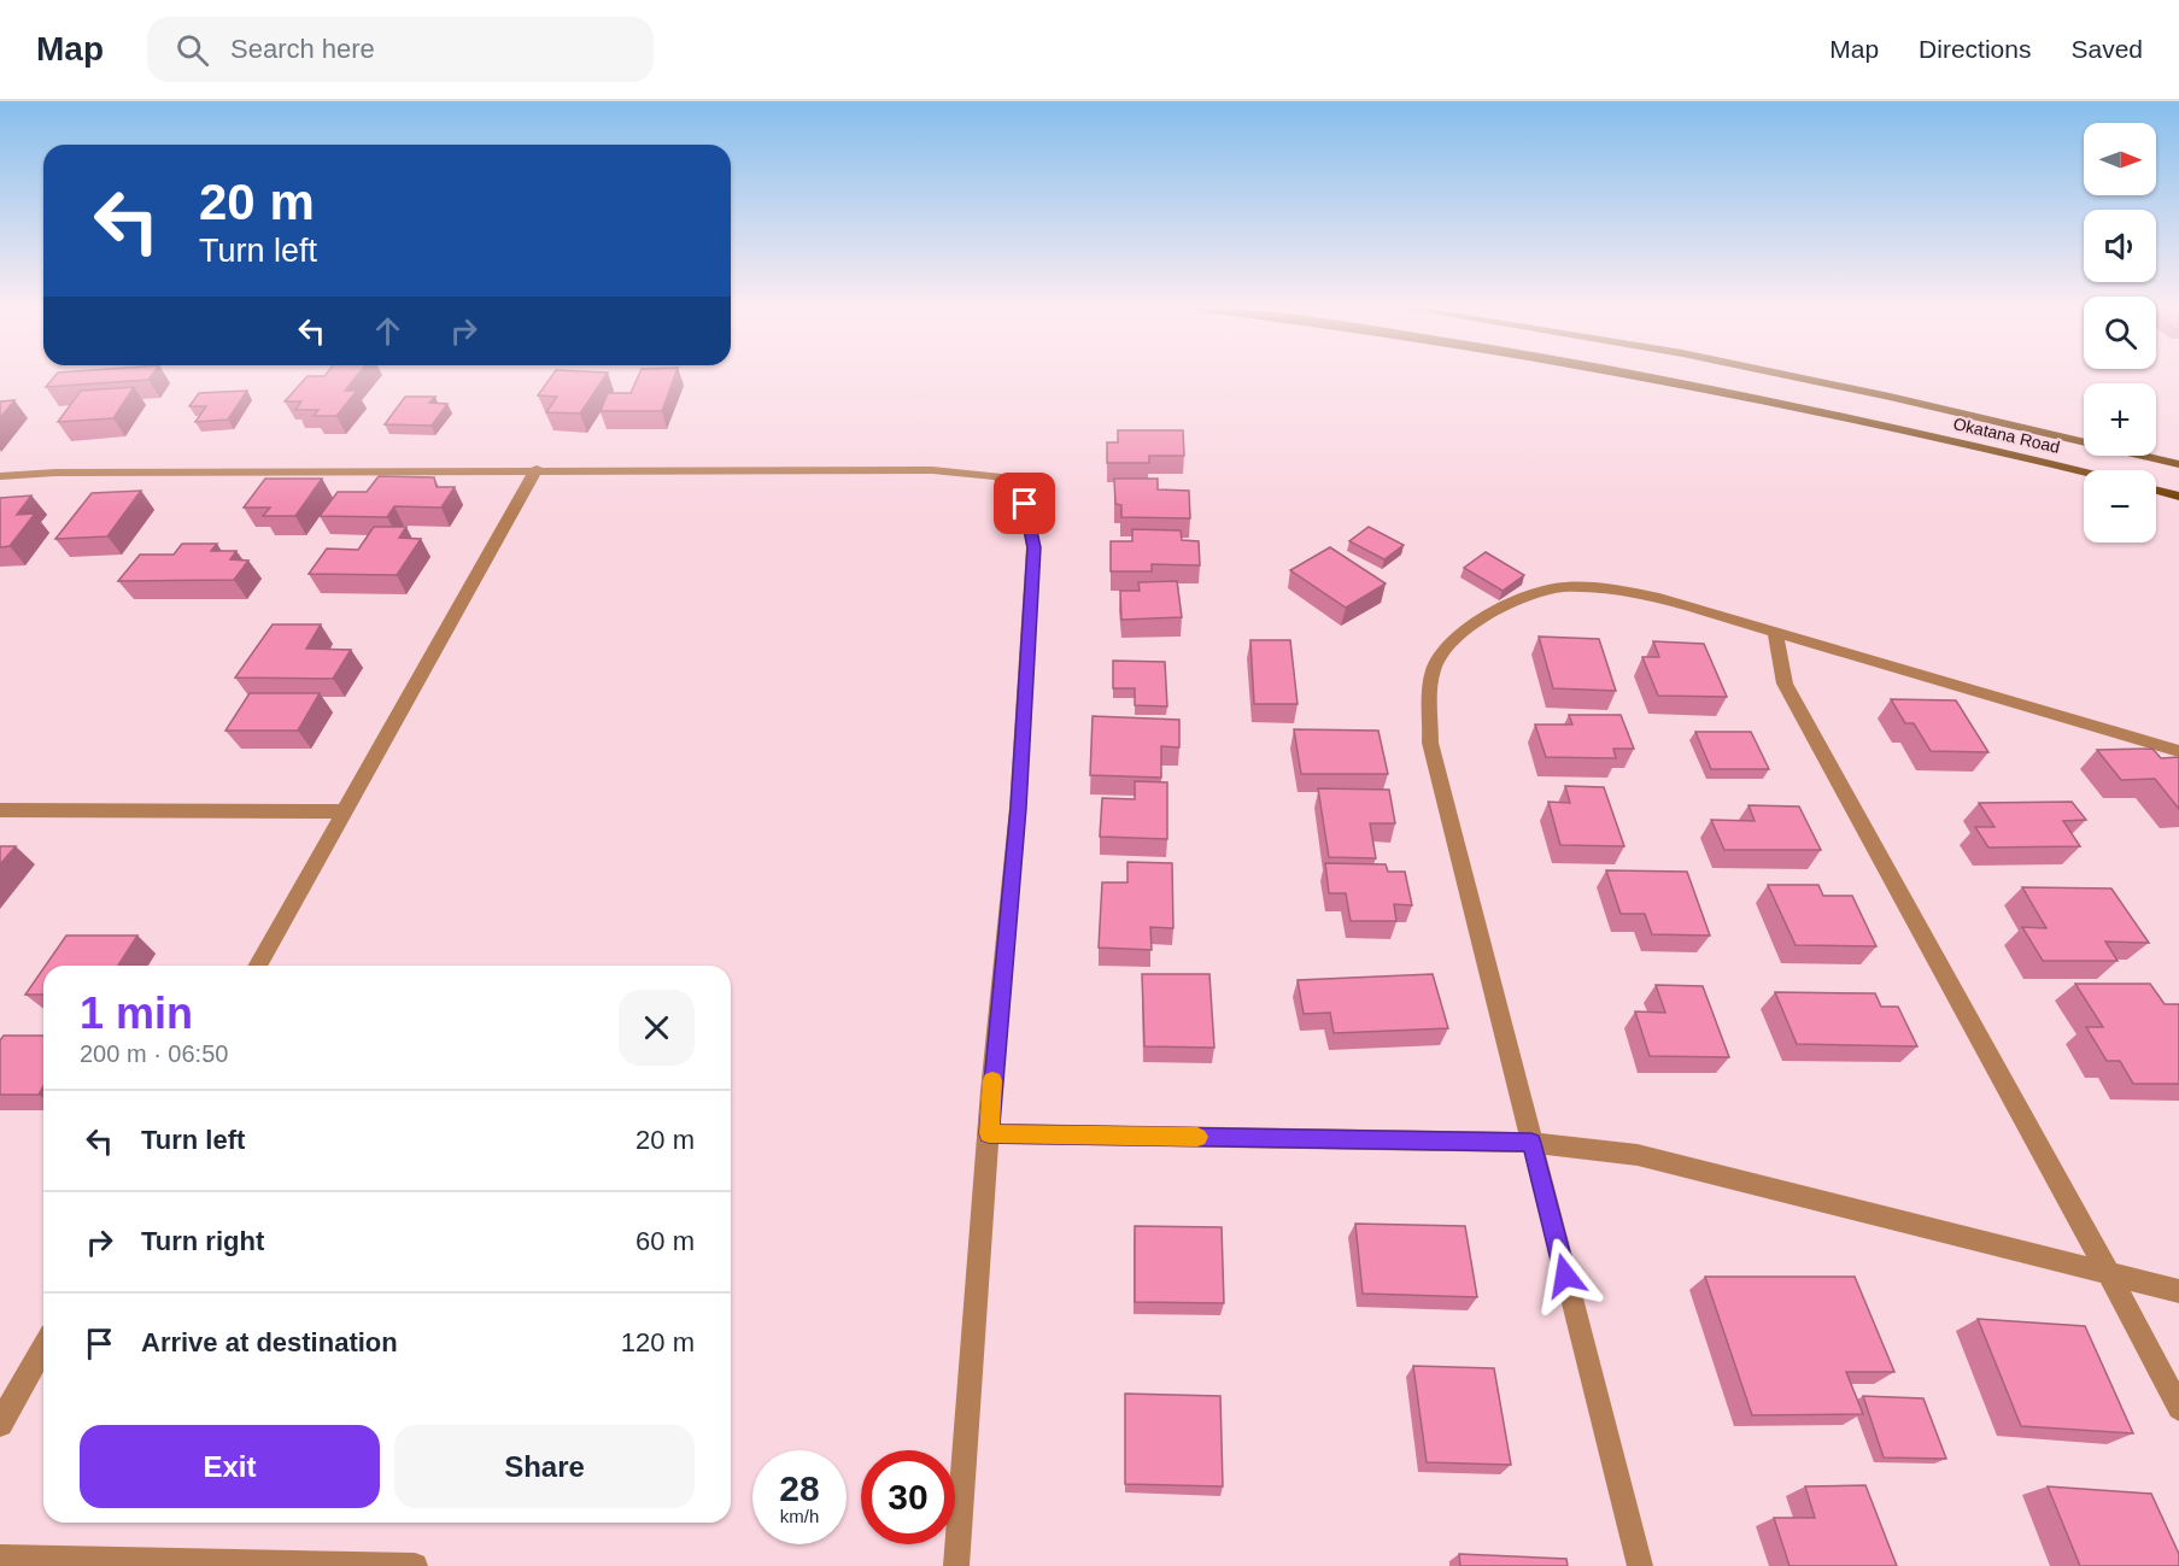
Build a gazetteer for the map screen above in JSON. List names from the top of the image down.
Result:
{
  "streets": {
    "main road": ["Okatana Road"]
  },
  "north": "right",
  "page": {
    "header": "Map",
    "search": "Search here",
    "nav": ["Map", "Directions", "Saved"],
    "map_buttons": ["+", "−"],
    "turn": ["20 m", "Turn left"],
    "heading": ["1 min", "200 m · 06:50"],
    "list": [
      {
        "name": "Turn left",
        "value": "20 m"
      },
      {
        "name": "Turn right",
        "value": "60 m"
      },
      {
        "name": "Arrive at destination",
        "value": "120 m"
      }
    ],
    "buttons": ["Exit", "Share"],
    "speed": "28 km/h",
    "limit": "30"
  }
}
